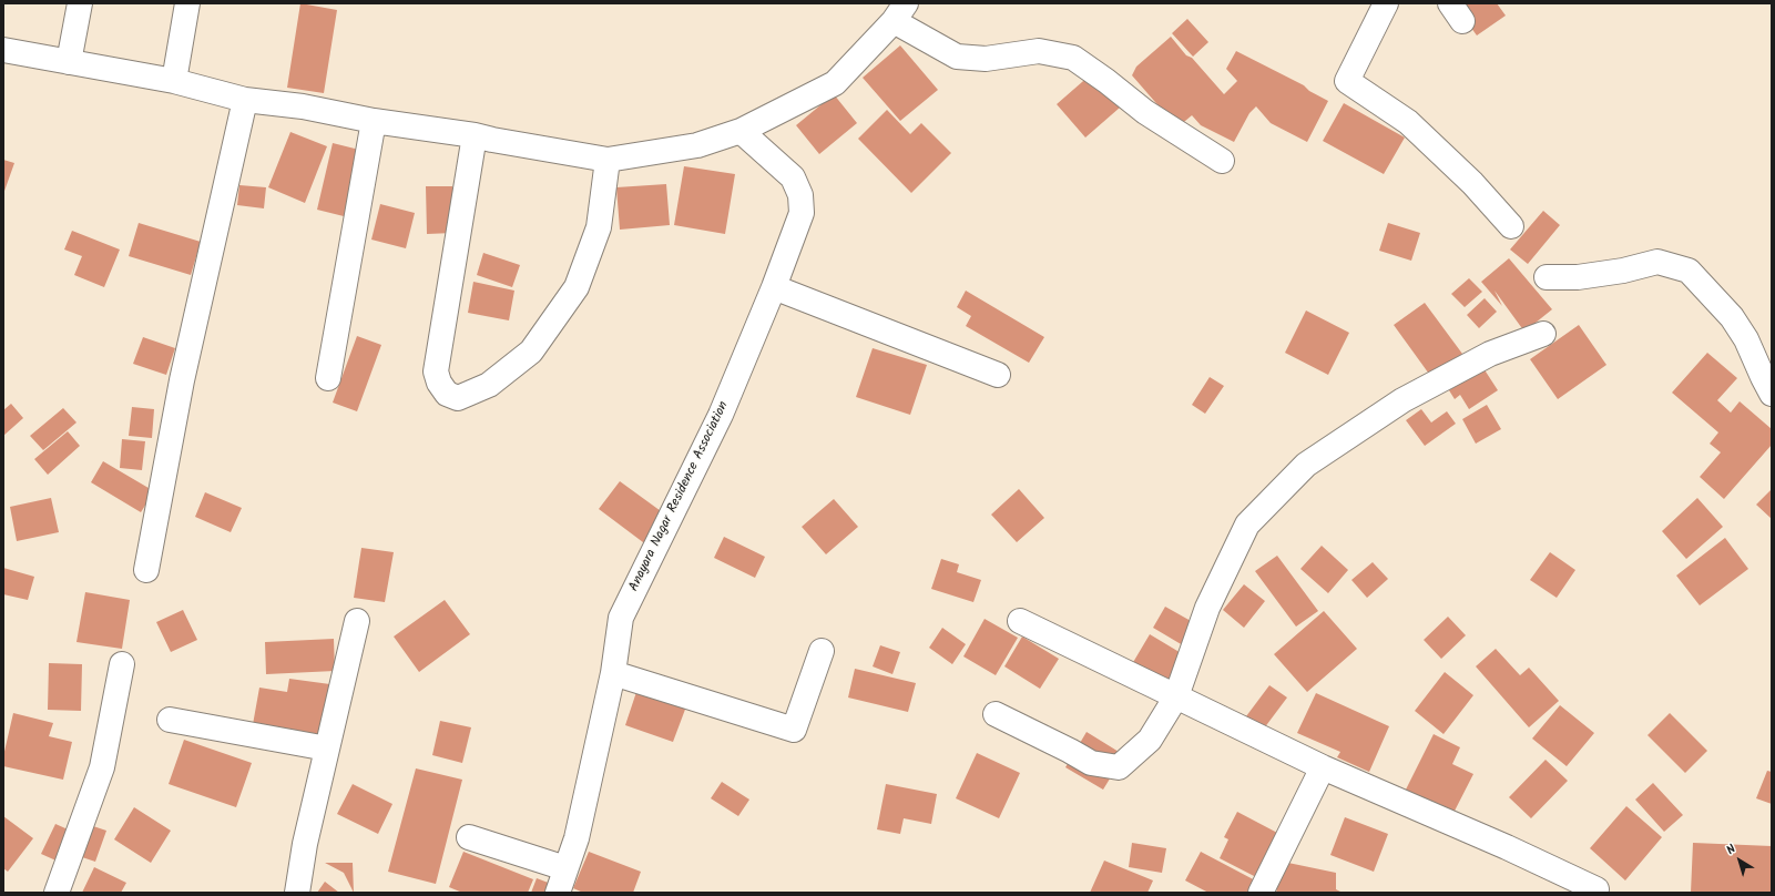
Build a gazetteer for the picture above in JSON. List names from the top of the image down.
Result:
{
  "streets": {
    "street": ["Anayara Nagar Residence Association"]
  },
  "north": "top left"
}
